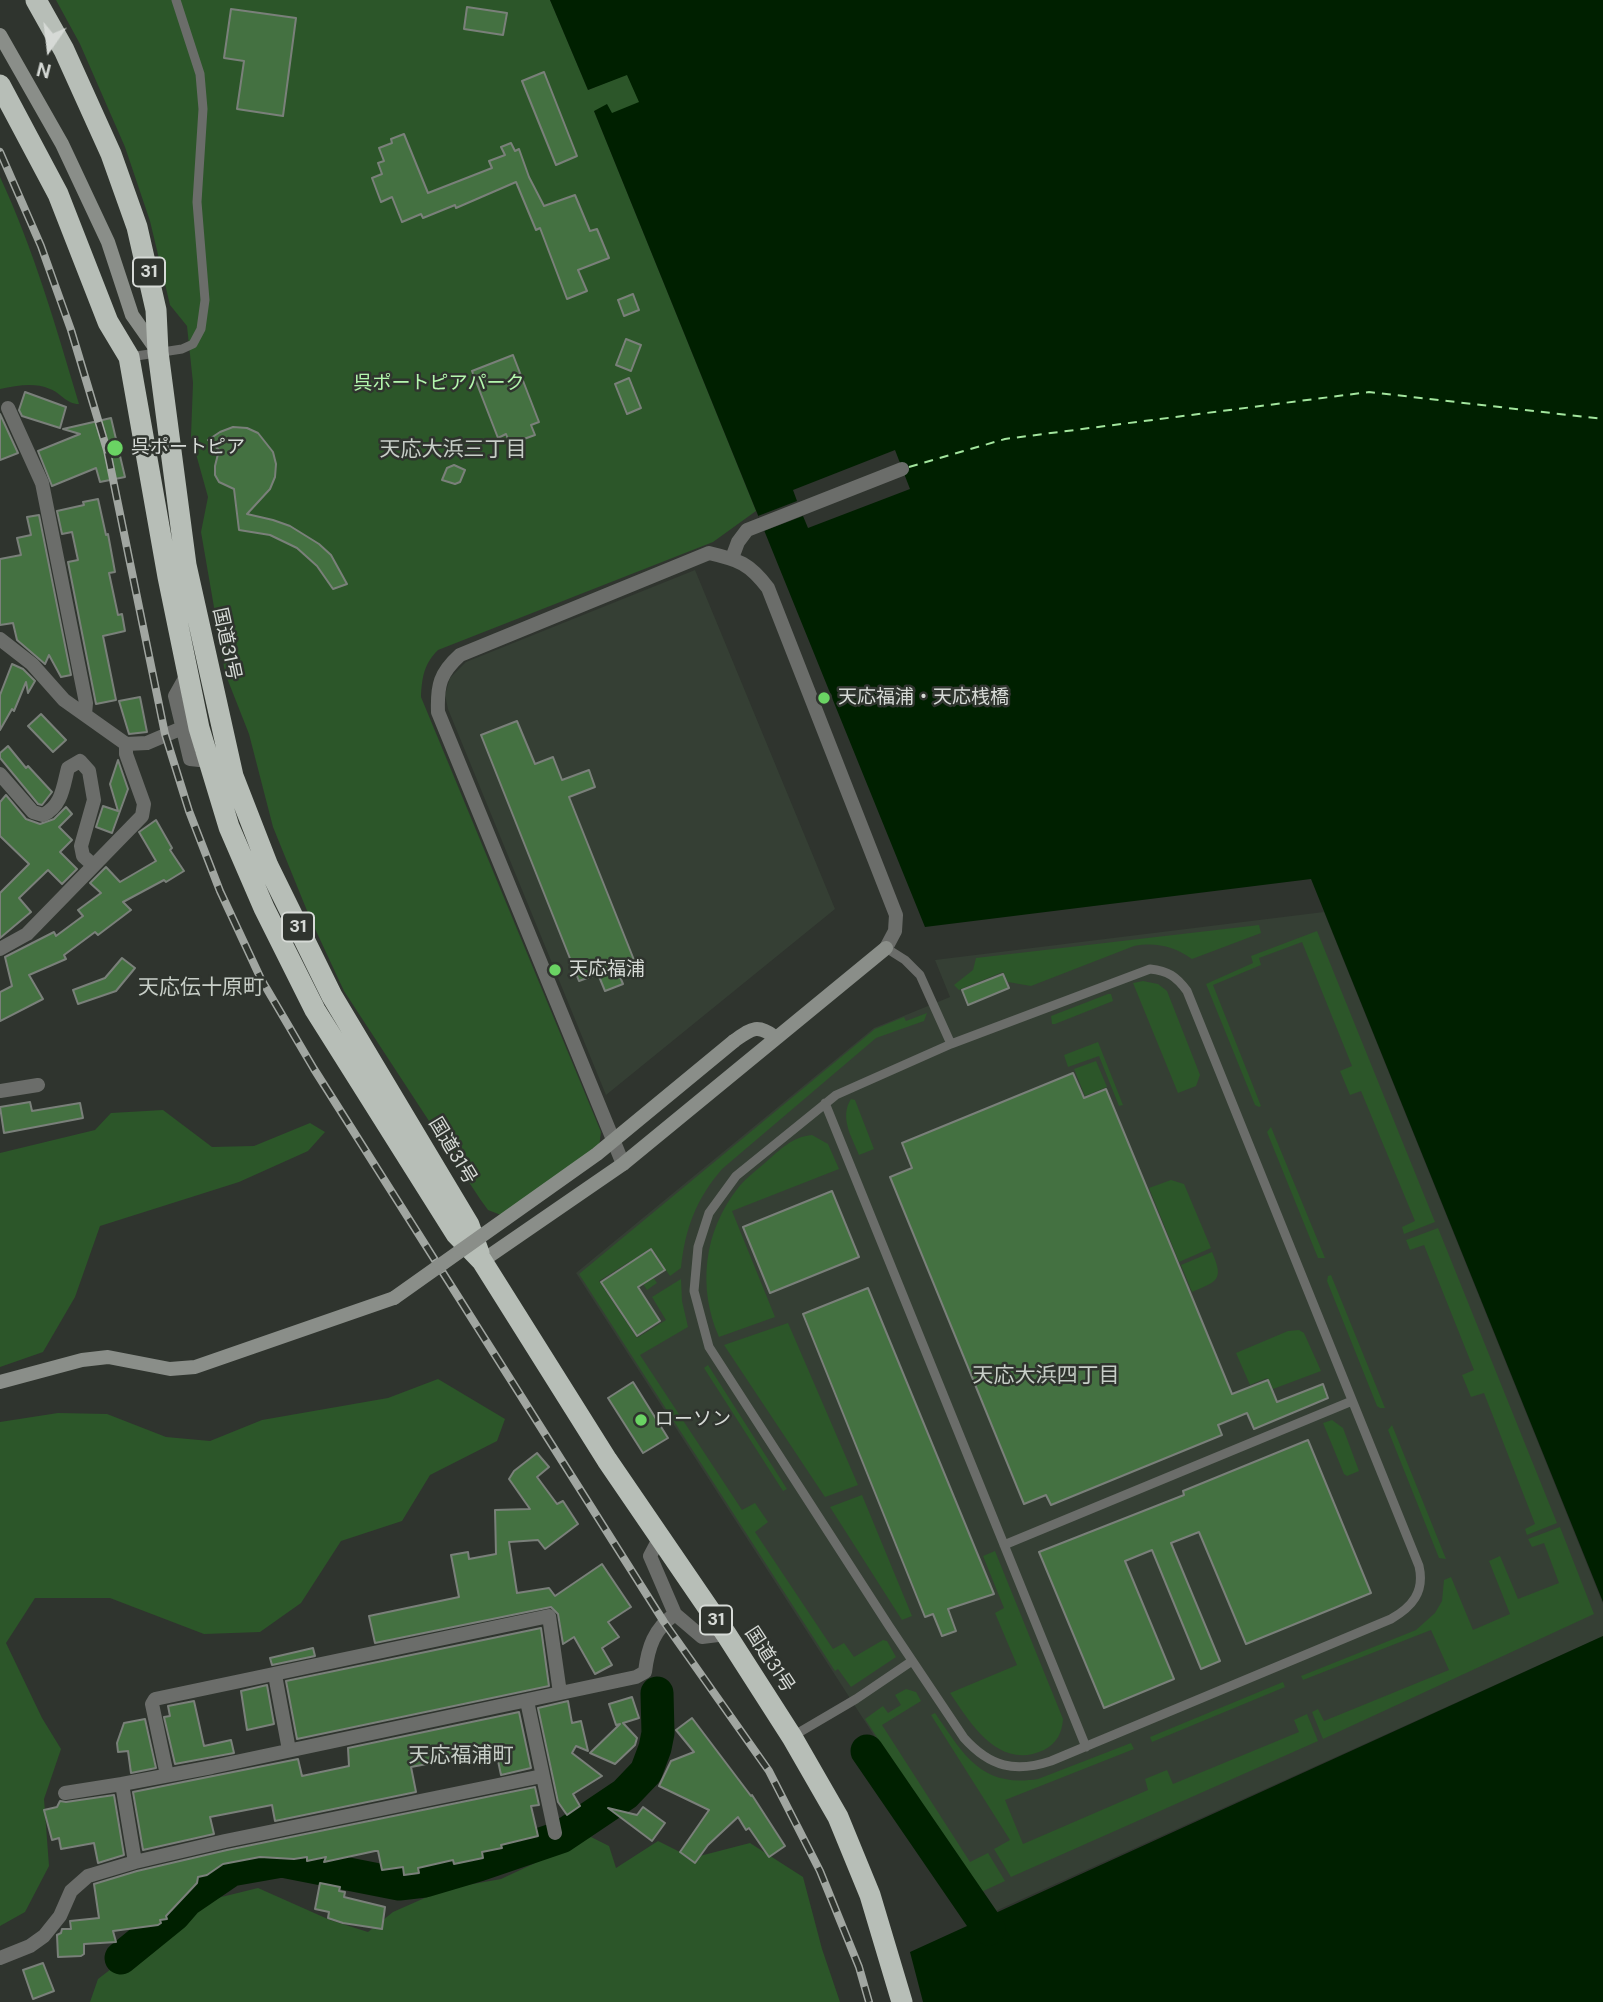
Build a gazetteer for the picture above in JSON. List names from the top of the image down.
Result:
{
  "streets": {
    "highway": ["31", "国道31号"]
  },
  "districts": [
    "天応大浜三丁目",
    "天応伝十原町",
    "天応大浜四丁目",
    "天応福浦町"
  ],
  "parks": ["呉ポートピアパーク"],
  "places": [
    "呉ポートピア",
    "天応福浦・天応桟橋",
    "天応福浦",
    "ローソン"
  ],
  "north": "bottom"
}
